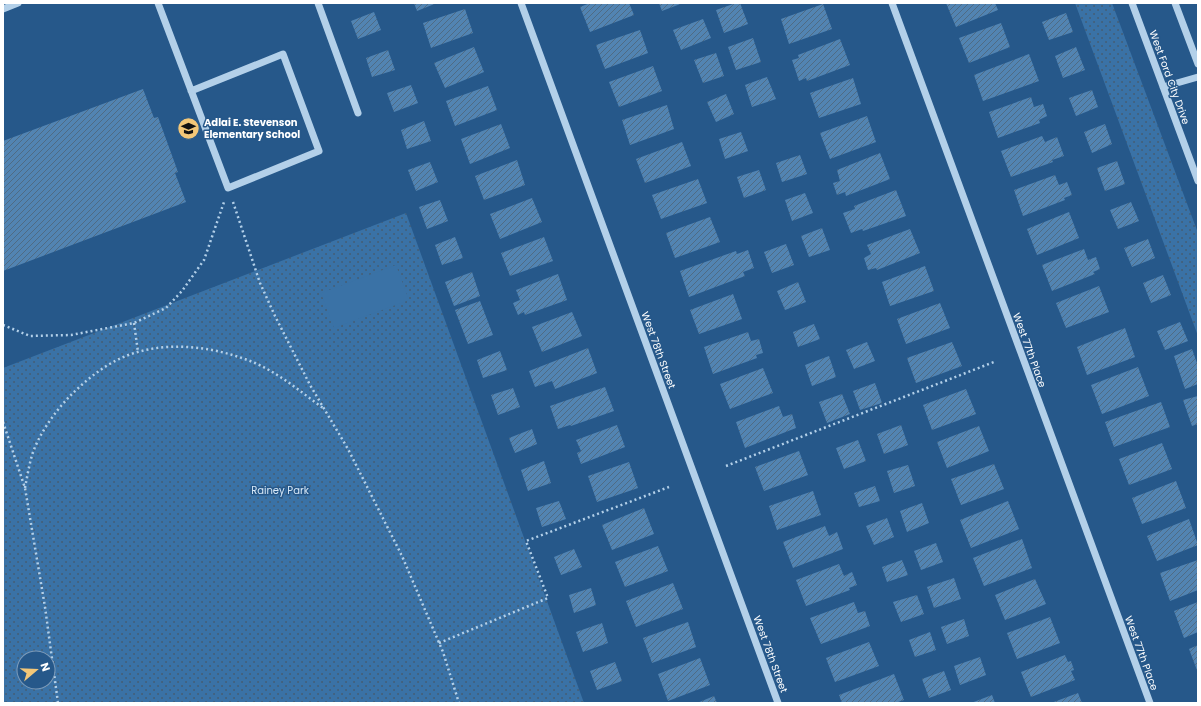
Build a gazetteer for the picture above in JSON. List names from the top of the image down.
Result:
{
  "streets": {
    "street": ["West Ford City Drive", "West 78th Street", "West 77th Place"]
  },
  "parks": ["Rainey Park"],
  "places": {
    "school or university": ["Adlai E. Stevenson Elementary School"]
  },
  "north": "right"
}
